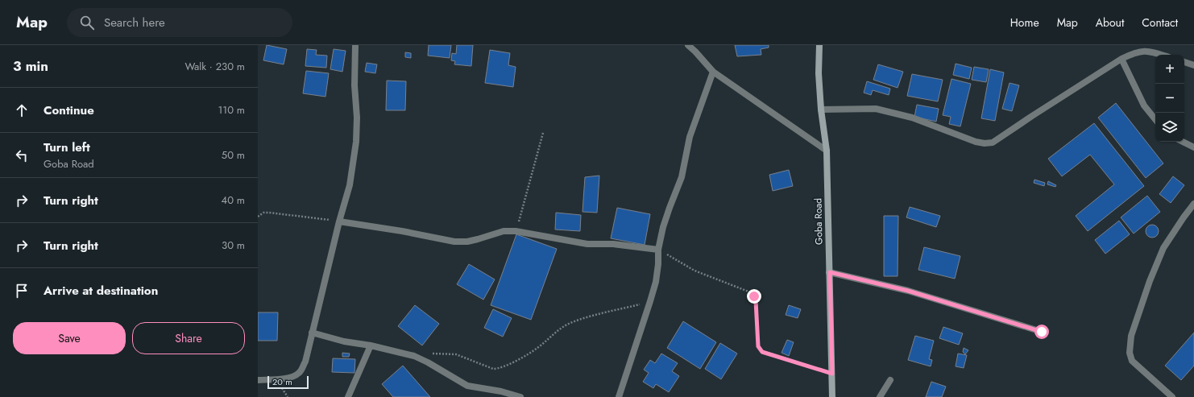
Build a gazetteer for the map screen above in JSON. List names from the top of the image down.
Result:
{
  "streets": {
    "main road": ["Goba Road"]
  },
  "scale_bar": "20 m",
  "page": {
    "header": "Map",
    "search": "Search here",
    "nav": [
      "Home",
      "Map",
      "About",
      "Contact"
    ],
    "heading": ["3 min", "Walk · 230 m"],
    "map_buttons": ["+", "−"],
    "list": [
      ["Continue", "110 m"],
      ["Turn left", "Goba Road", "50 m"],
      ["Turn right", "40 m"],
      ["Turn right", "30 m"],
      "Arrive at destination"
    ],
    "buttons": ["Save", "Share"],
    "scale": "20 m"
  }
}
